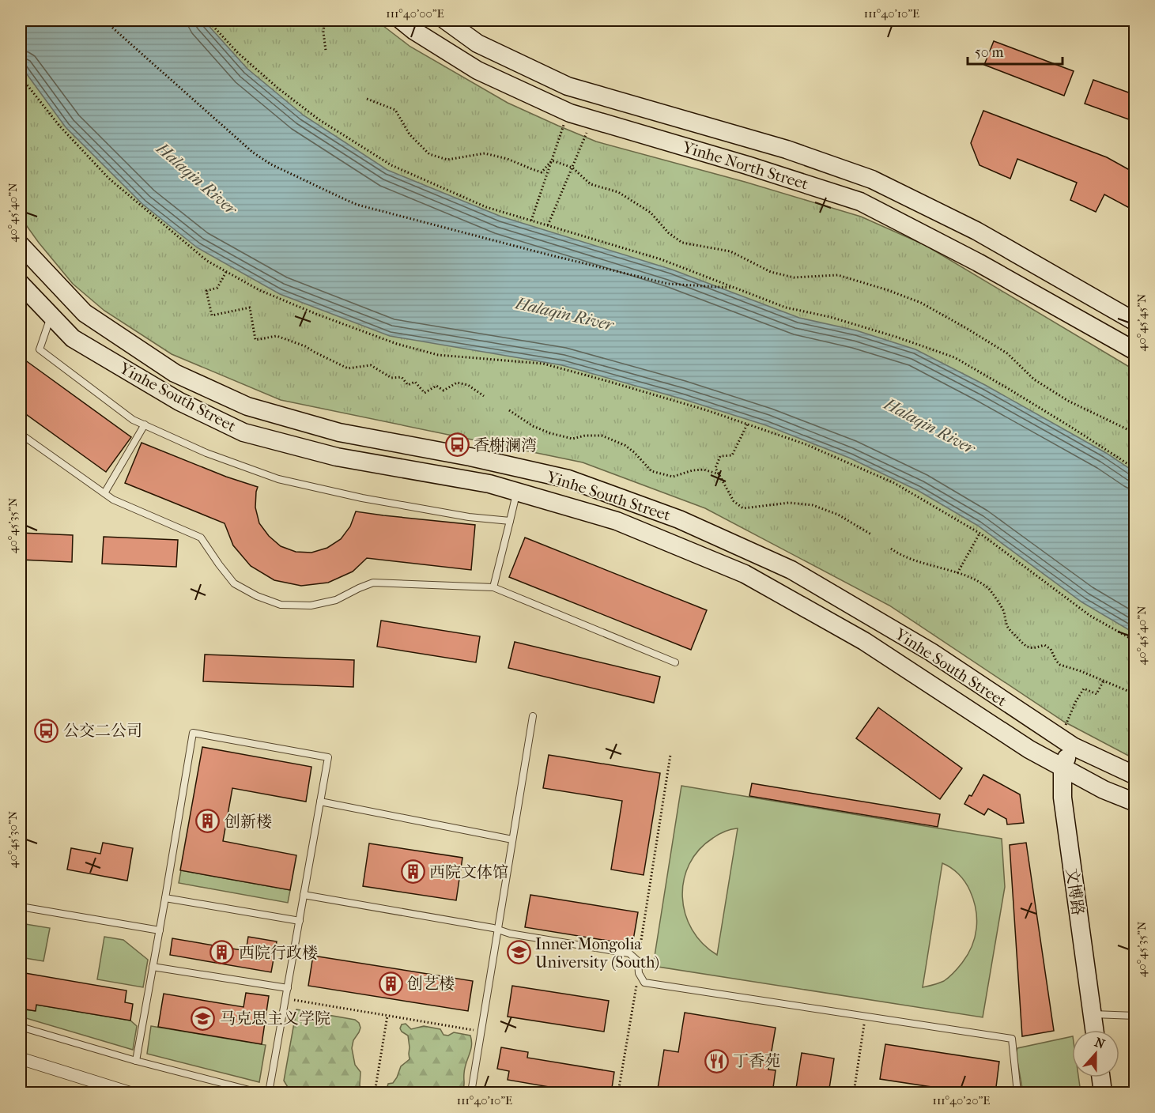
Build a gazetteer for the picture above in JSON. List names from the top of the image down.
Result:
{
  "streets": {
    "main road": ["Yinhe North Street", "Yinhe South Street", "文博路"]
  },
  "crossings": [
    ["Yinhe South Street", "文博路"]
  ],
  "water": ["Halaqin River"],
  "places": {
    "bus stop": ["香榭澜湾", "公交二公司"],
    "building": [
      "创新楼",
      "西院文体馆",
      "西院行政楼",
      "创艺楼"
    ],
    "school or university": ["Inner Mongolia University (South)", "马克思主义学院"],
    "restaurant": ["丁香苑"]
  },
  "scale_bar": "50 m",
  "north": "top",
  "coordinates": [
    "111°40'00\"E",
    "111°40'10\"E",
    "40°45'40\"N",
    "40°45'45\"N",
    "40°45'35\"N",
    "40°45'30\"N",
    "111°40'20\"E"
  ]
}
